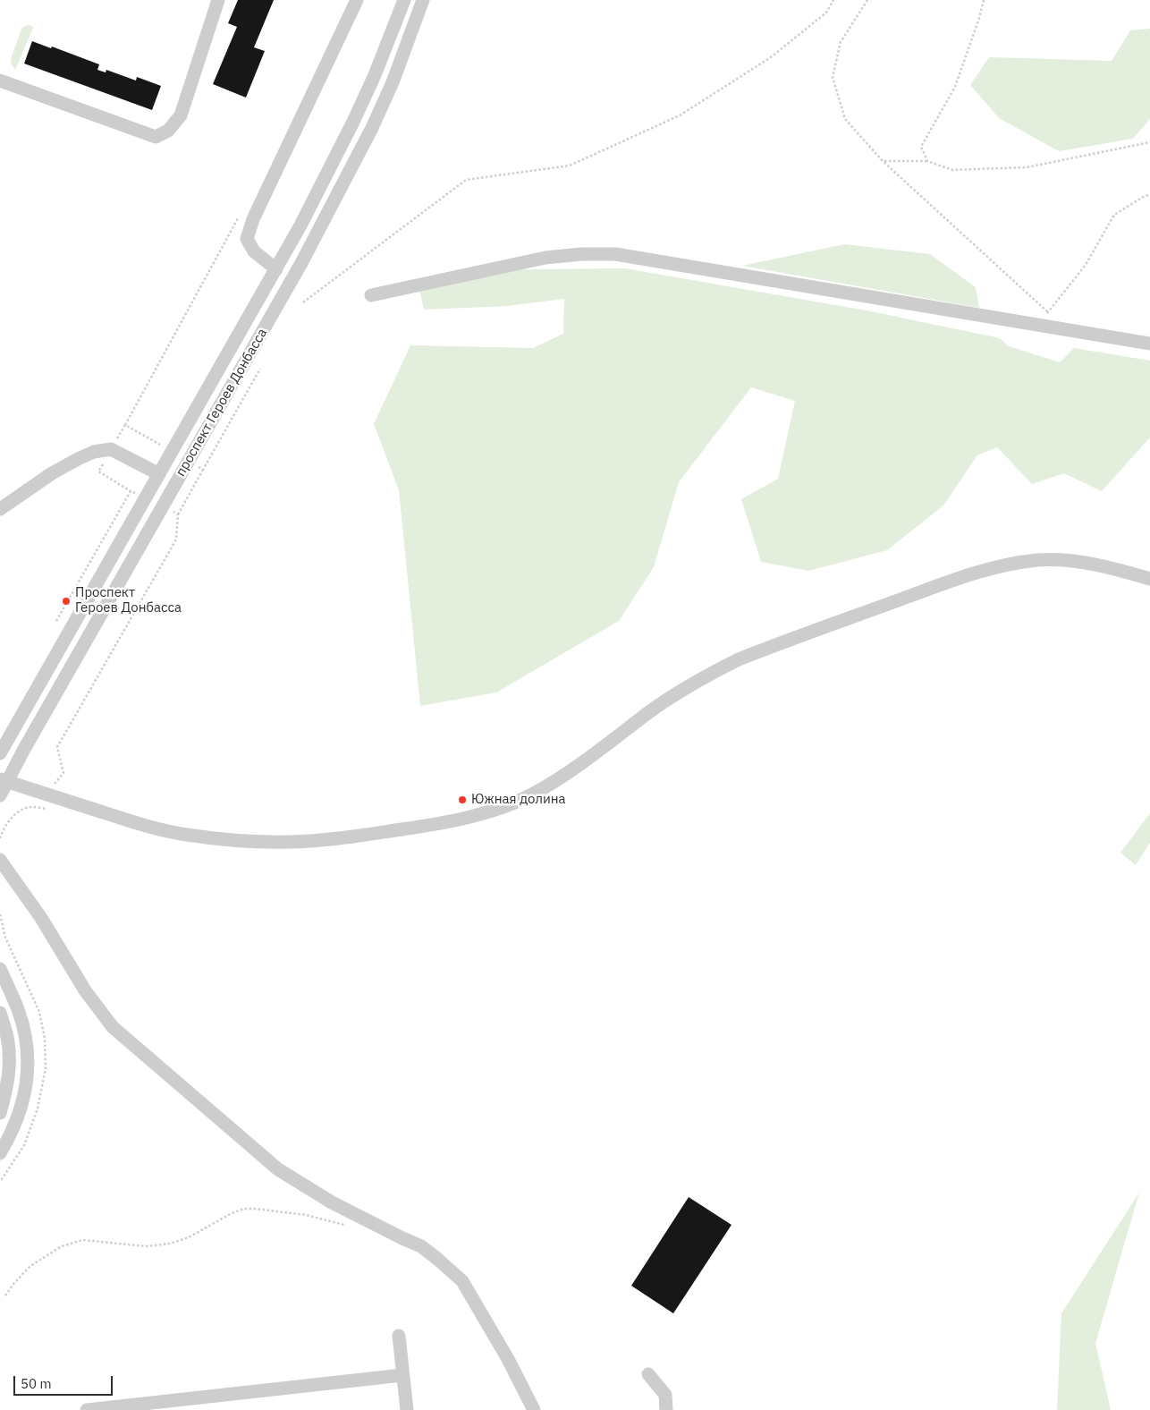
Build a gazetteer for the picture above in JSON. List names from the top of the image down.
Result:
{
  "streets": {
    "street": ["проспект Героев Донбасса"]
  },
  "places": ["Проспект Героев Донбасса", "Южная долина"],
  "scale_bar": "50 m"
}
